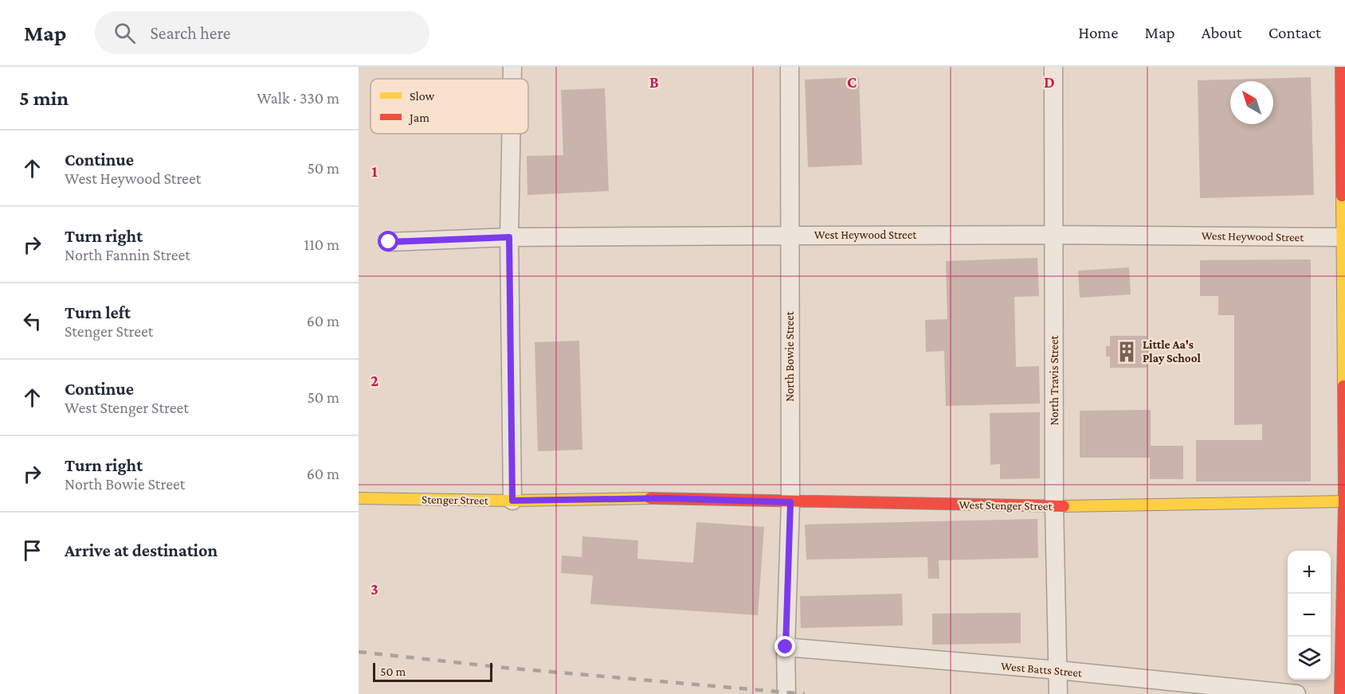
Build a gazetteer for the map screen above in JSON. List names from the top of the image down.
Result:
{
  "streets": {
    "street": [
      "West Heywood Street",
      "North Bowie Street",
      "North Travis Street",
      "Stenger Street",
      "West Stenger Street",
      "West Batts Street"
    ]
  },
  "crossings": [
    ["West Heywood Street", "North Bowie Street"],
    ["West Heywood Street", "North Travis Street"],
    ["North Bowie Street", "West Stenger Street"],
    ["North Bowie Street", "West Batts Street"],
    ["North Travis Street", "West Stenger Street"],
    ["North Travis Street", "West Batts Street"],
    ["Stenger Street", "West Stenger Street"]
  ],
  "places": {
    "building": ["Little Aa's Play School"]
  },
  "legend": ["Slow", "Jam"],
  "scale_bar": "50 m",
  "north": "top left",
  "page": {
    "header": "Map",
    "search": "Search here",
    "nav": [
      "Home",
      "Map",
      "About",
      "Contact"
    ],
    "heading": ["5 min", "Walk · 330 m"],
    "list": [
      ["Continue", "West Heywood Street", "50 m"],
      ["Turn right", "North Fannin Street", "110 m"],
      ["Turn left", "Stenger Street", "60 m"],
      ["Continue", "West Stenger Street", "50 m"],
      ["Turn right", "North Bowie Street", "60 m"],
      "Arrive at destination"
    ],
    "map_buttons": ["+", "−"],
    "scale": "50 m"
  },
  "grid": {
    "columns": ["B", "C", "D"],
    "rows": ["1", "2", "3"]
  }
}
